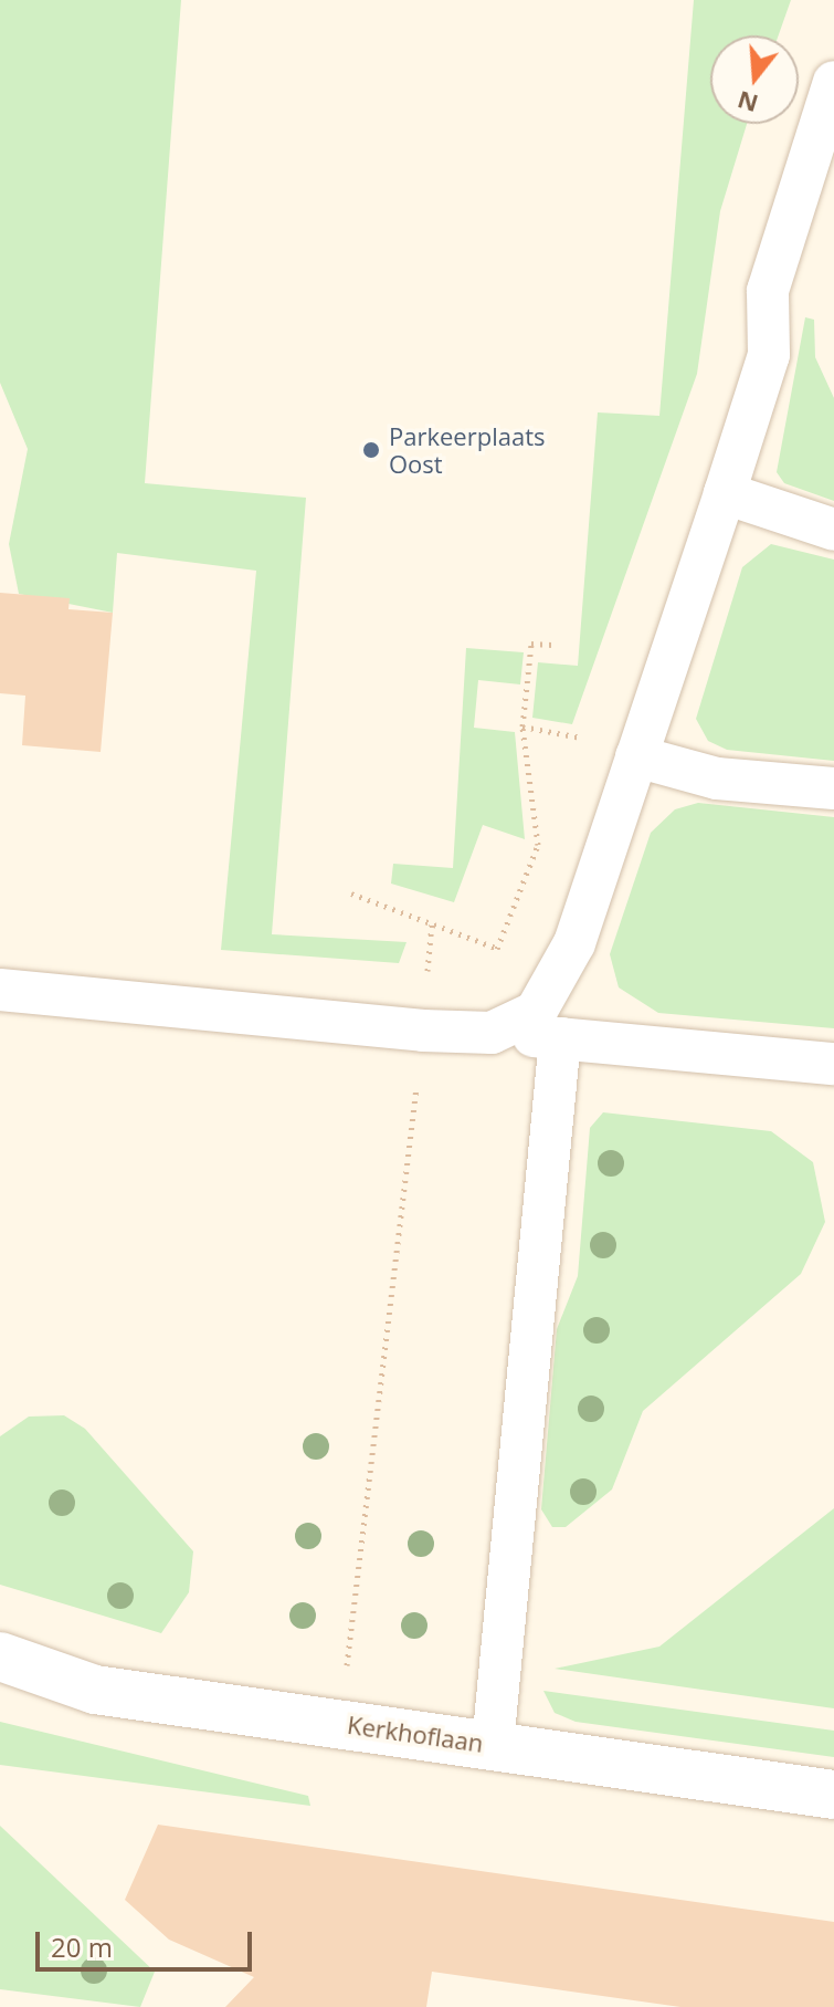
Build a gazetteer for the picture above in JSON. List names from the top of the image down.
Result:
{
  "streets": {
    "street": ["Kerkhoflaan"]
  },
  "places": ["Parkeerplaats Oost"],
  "scale_bar": "20 m",
  "north": "bottom"
}
